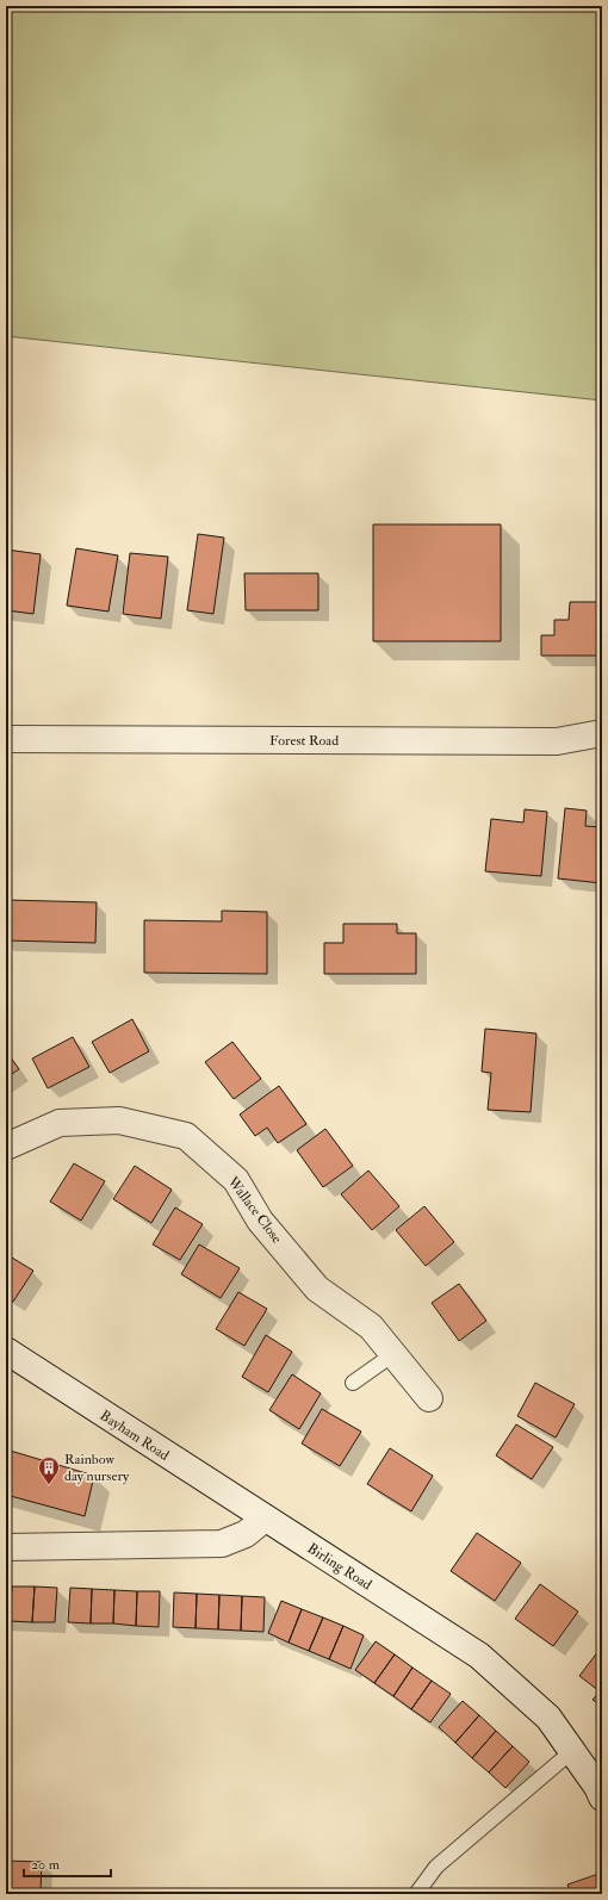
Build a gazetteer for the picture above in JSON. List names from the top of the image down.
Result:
{
  "streets": {
    "street": [
      "Forest Road",
      "Wallace Close",
      "Bayham Road",
      "Birling Road"
    ]
  },
  "crossings": [
    ["Bayham Road", "Birling Road"]
  ],
  "places": {
    "building": ["Rainbow day nursery"]
  },
  "scale_bar": "20 m"
}
